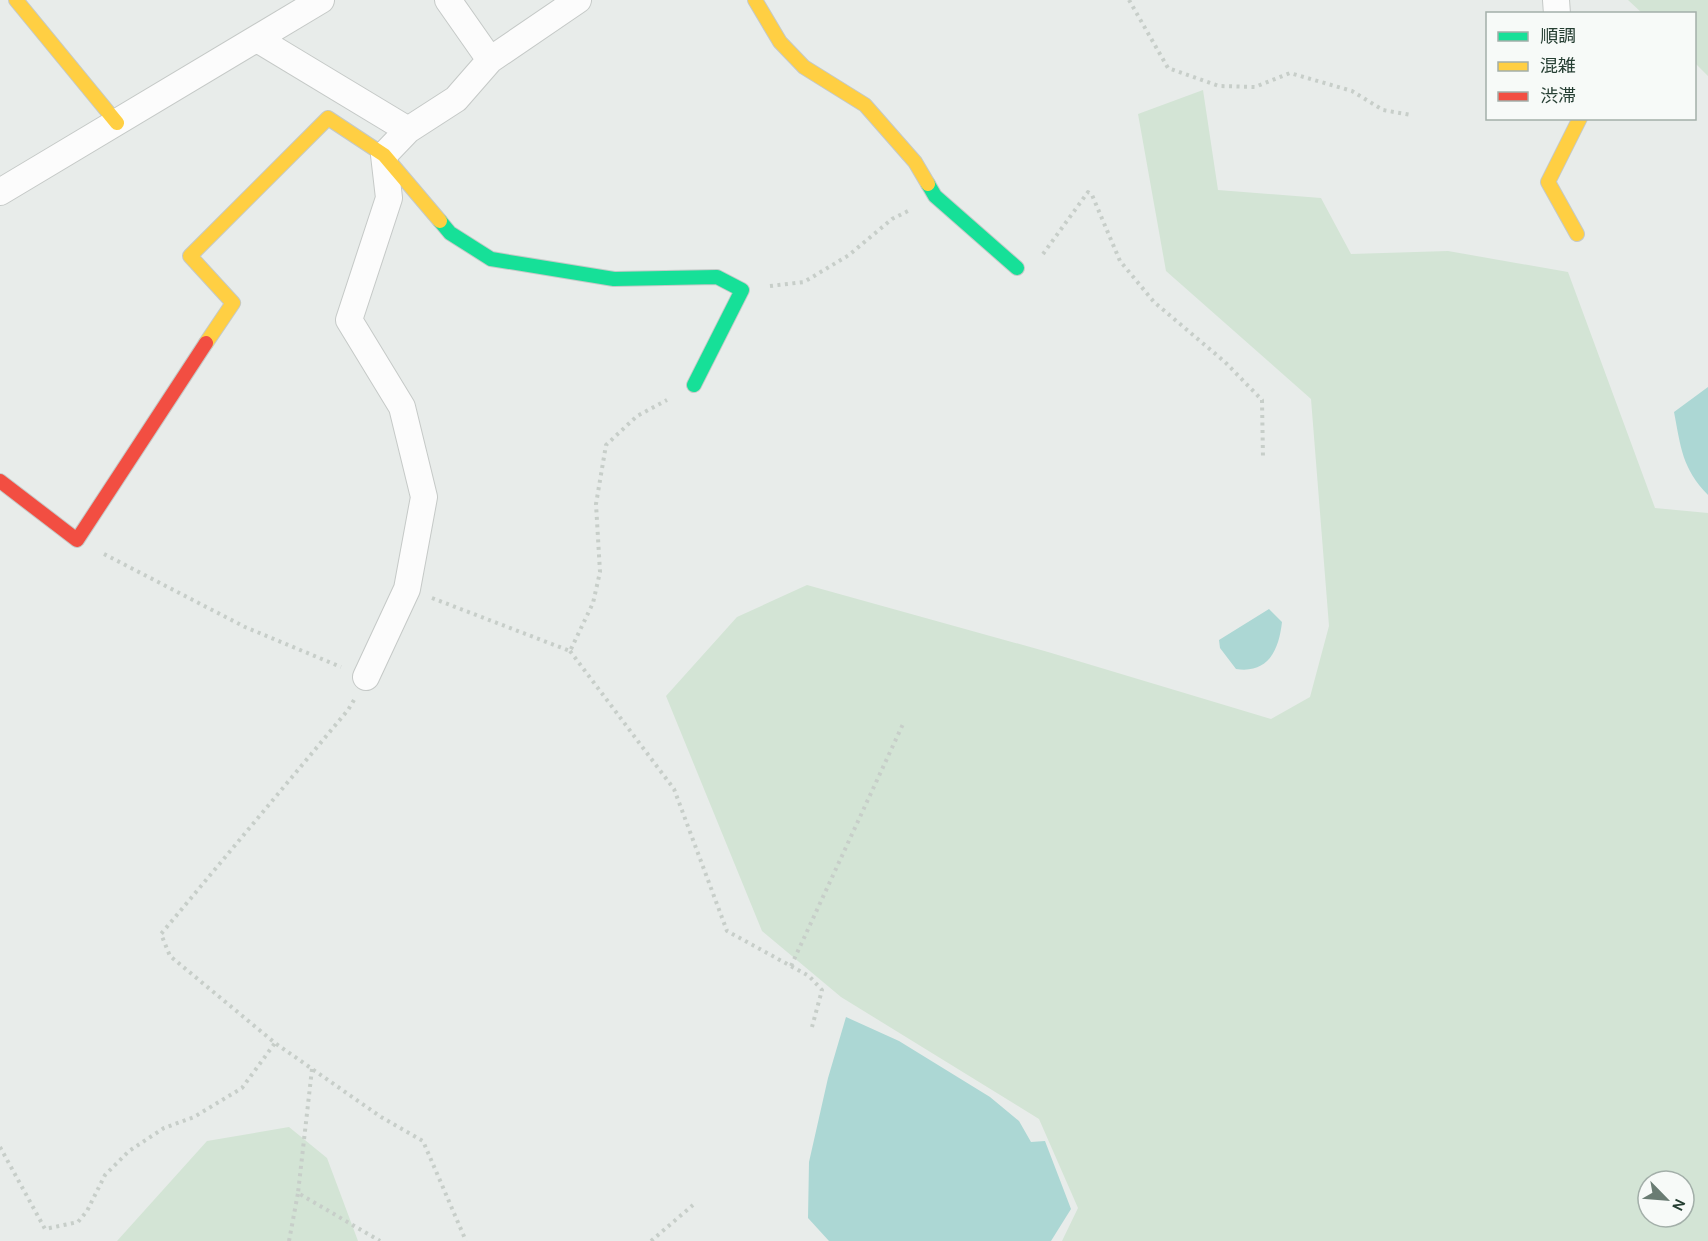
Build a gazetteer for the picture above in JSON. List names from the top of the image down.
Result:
{
  "legend": ["順調", "混雑", "渋滞"],
  "north": "bottom right"
}
